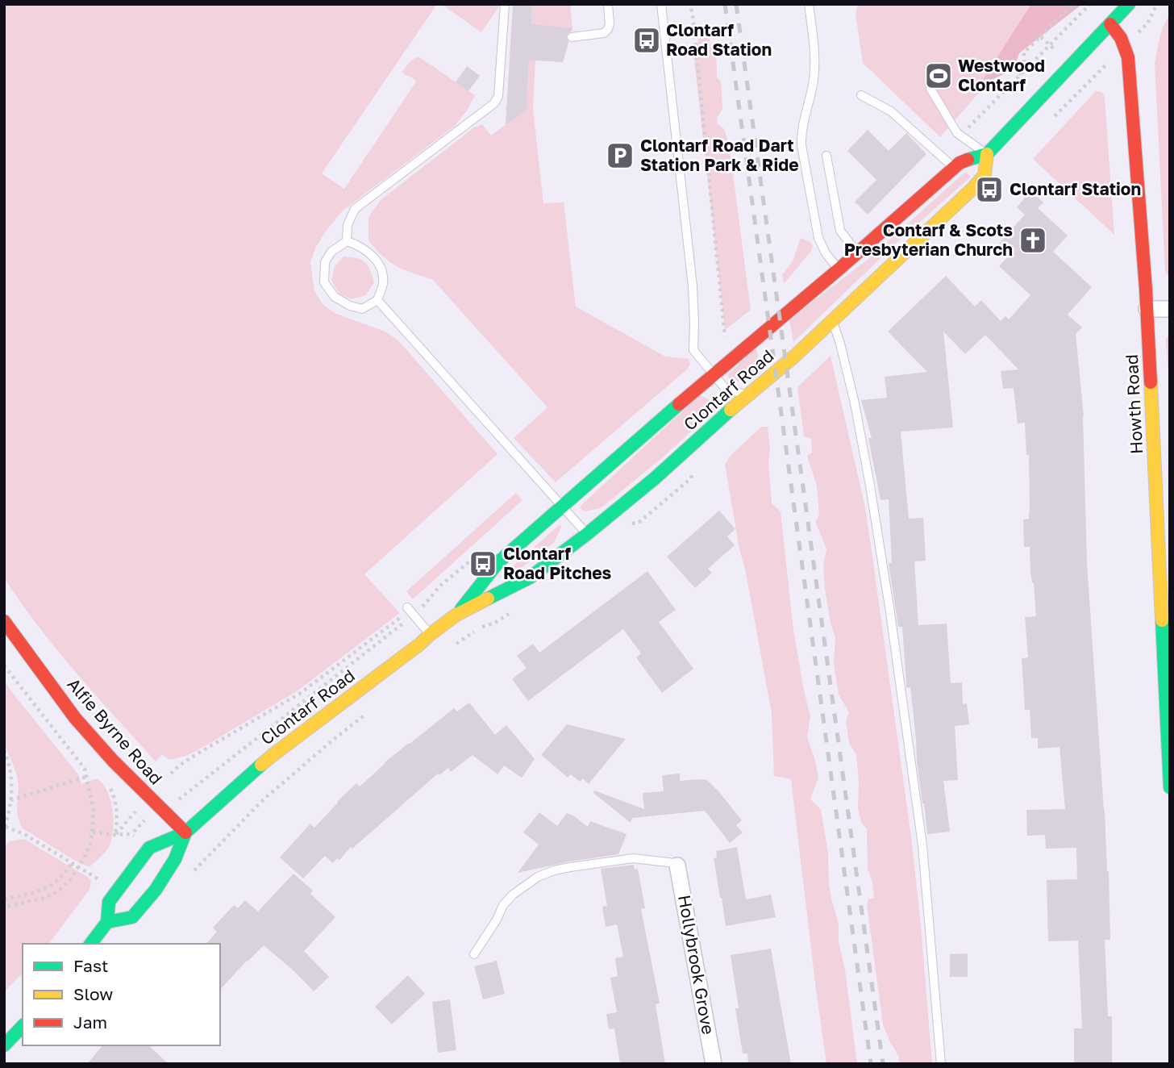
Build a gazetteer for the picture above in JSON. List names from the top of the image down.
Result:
{
  "streets": {
    "main road": ["Clontarf Road", "Howth Road", "Alfie Byrne Road"],
    "street": ["Hollybrook Grove"]
  },
  "crossings": [
    ["Clontarf Road", "Howth Road"],
    ["Clontarf Road", "Alfie Byrne Road"]
  ],
  "places": {
    "bus stop": ["Clontarf Road Station", "Clontarf Station", "Clontarf Road Pitches"],
    "sports": ["Westwood Clontarf"],
    "parking": ["Clontarf Road Dart Station Park & Ride"],
    "church": ["Contarf & Scots Presbyterian Church"]
  },
  "legend": ["Fast", "Slow", "Jam"]
}
